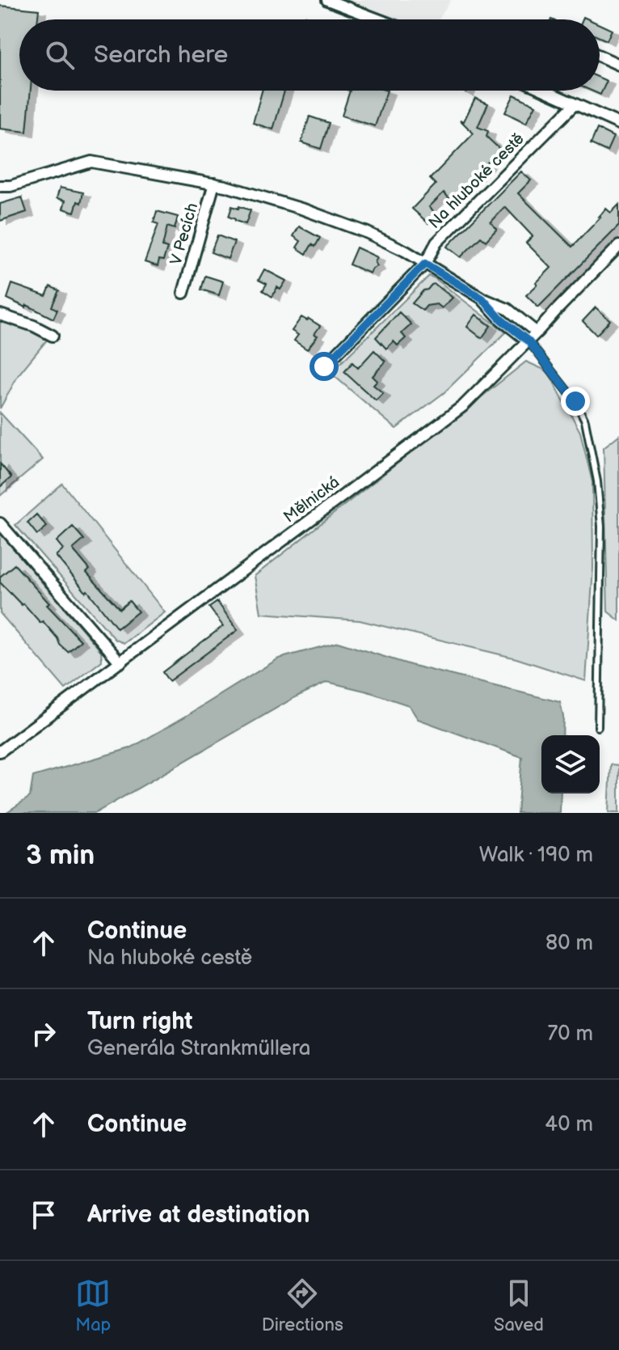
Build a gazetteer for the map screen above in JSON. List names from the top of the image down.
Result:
{
  "streets": {
    "street": ["Na hluboké cestě", "V Pecích", "Mělnická"]
  },
  "page": {
    "search": "Search here",
    "heading": ["3 min", "Walk · 190 m"],
    "list": [
      ["Continue", "Na hluboké cestě", "80 m"],
      ["Turn right", "Generála Strankmüllera", "70 m"],
      ["Continue", "40 m"],
      "Arrive at destination"
    ],
    "nav": ["Map", "Directions", "Saved"]
  }
}
